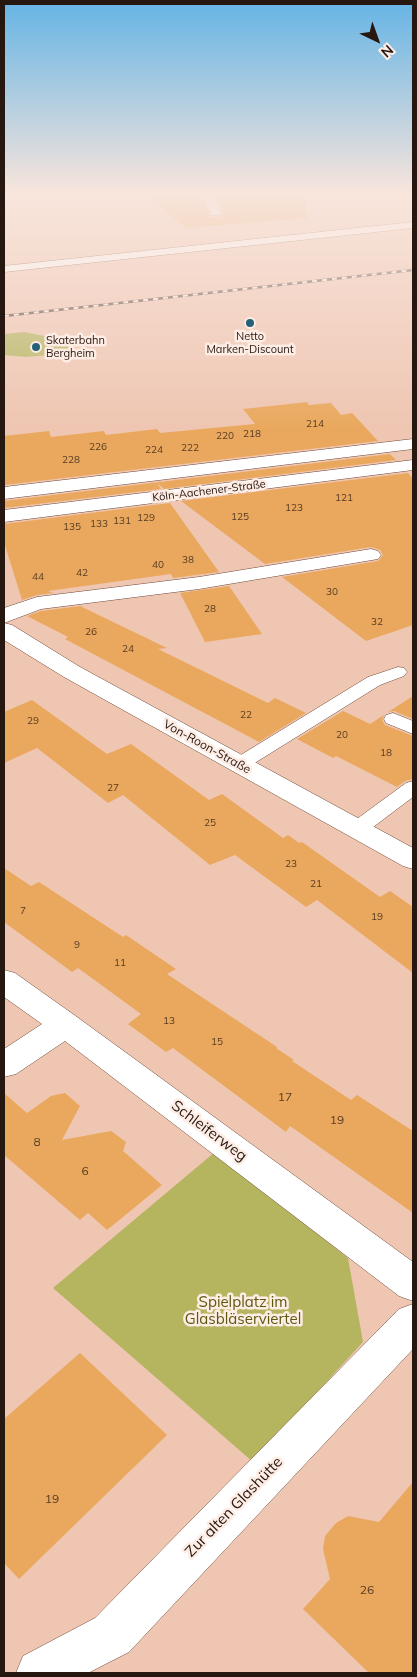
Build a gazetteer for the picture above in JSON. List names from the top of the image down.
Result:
{
  "streets": {
    "street": [
      "Köln-Aachener-Straße",
      "Von-Roon-Straße",
      "Schleiferweg",
      "Zur alten Glashütte"
    ]
  },
  "parks": ["Spielplatz im Glasbläserviertel"],
  "places": ["Netto Marken-Discount", "Skaterbahn Bergheim"],
  "house_numbers": [
    "214",
    "218",
    "220",
    "226",
    "222",
    "224",
    "228",
    "121",
    "123",
    "125",
    "129",
    "131",
    "133",
    "135",
    "38",
    "40",
    "42",
    "44",
    "30",
    "28",
    "32",
    "26",
    "24",
    "22",
    "29",
    "20",
    "18",
    "27",
    "25",
    "23",
    "21",
    "7",
    "19",
    "9",
    "11",
    "13",
    "15",
    "17",
    "19",
    "8",
    "6",
    "19",
    "26"
  ],
  "north": "bottom right"
}
